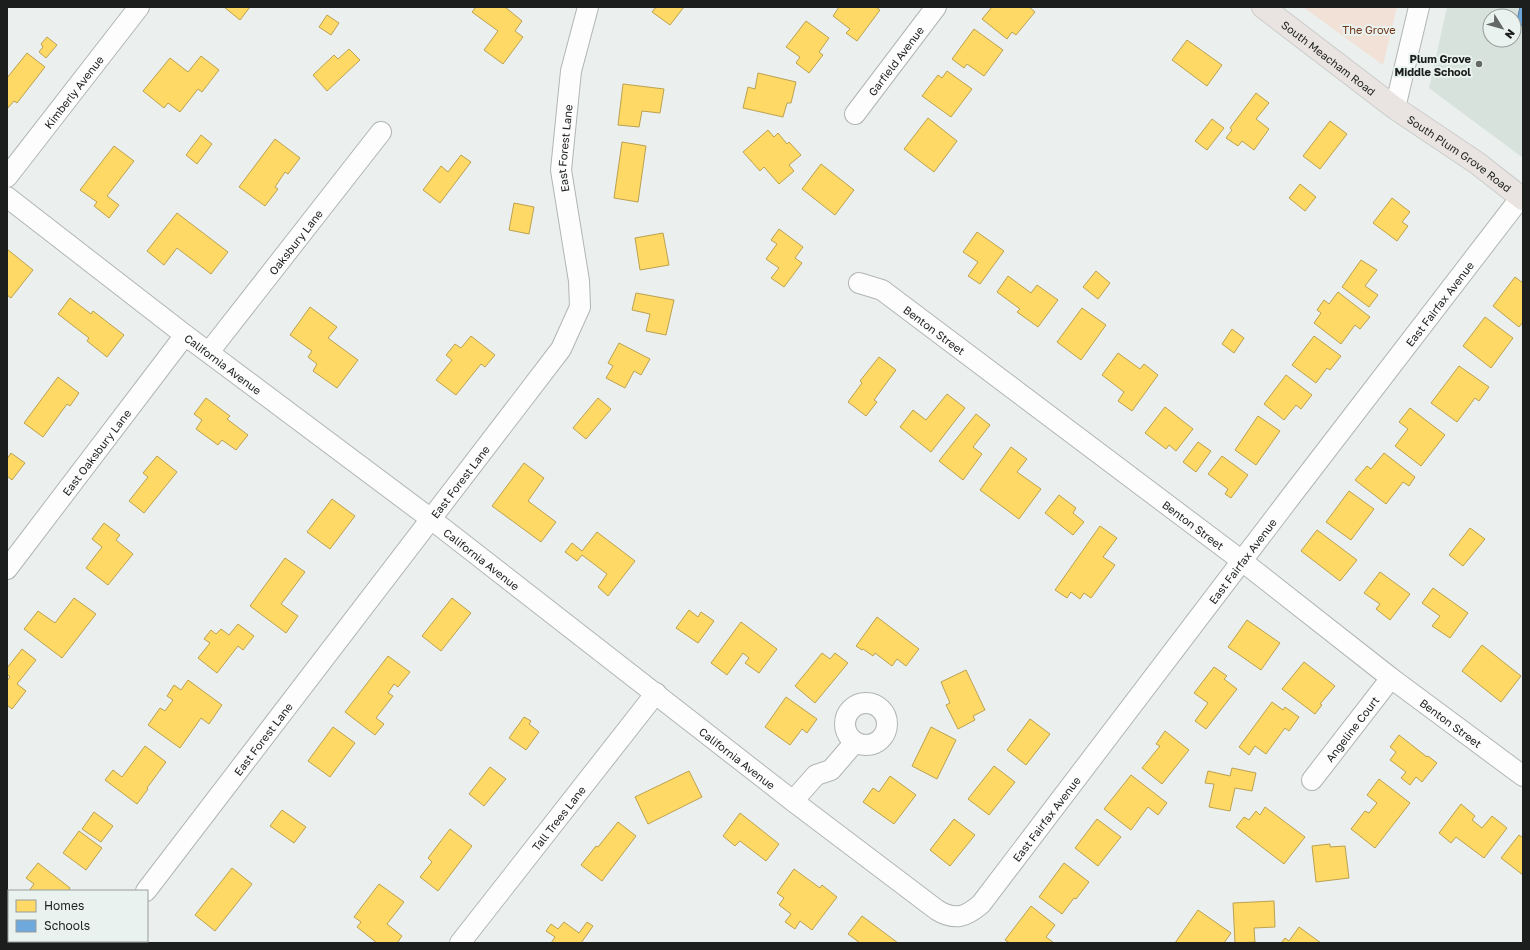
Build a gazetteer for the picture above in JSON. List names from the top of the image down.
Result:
{
  "streets": {
    "main road": ["South Meacham Road", "South Plum Grove Road"],
    "street": [
      "Garfield Avenue",
      "Kimberly Avenue",
      "East Forest Lane",
      "Oaksbury Lane",
      "East Fairfax Avenue",
      "Benton Street",
      "California Avenue",
      "East Oaksbury Lane",
      "Angeline Court",
      "Tall Trees Lane"
    ]
  },
  "crossings": [
    ["South Meacham Road", "South Plum Grove Road"],
    ["East Forest Lane", "California Avenue"],
    ["South Plum Grove Road", "East Fairfax Avenue"],
    ["Oaksbury Lane", "California Avenue"],
    ["East Fairfax Avenue", "Benton Street"],
    ["East Fairfax Avenue", "California Avenue"],
    ["Benton Street", "Angeline Court"],
    ["California Avenue", "East Oaksbury Lane"],
    ["California Avenue", "Tall Trees Lane"]
  ],
  "parks": ["The Grove"],
  "places": ["Plum Grove Middle School"],
  "legend": ["Homes", "Schools"],
  "north": "bottom right"
}
